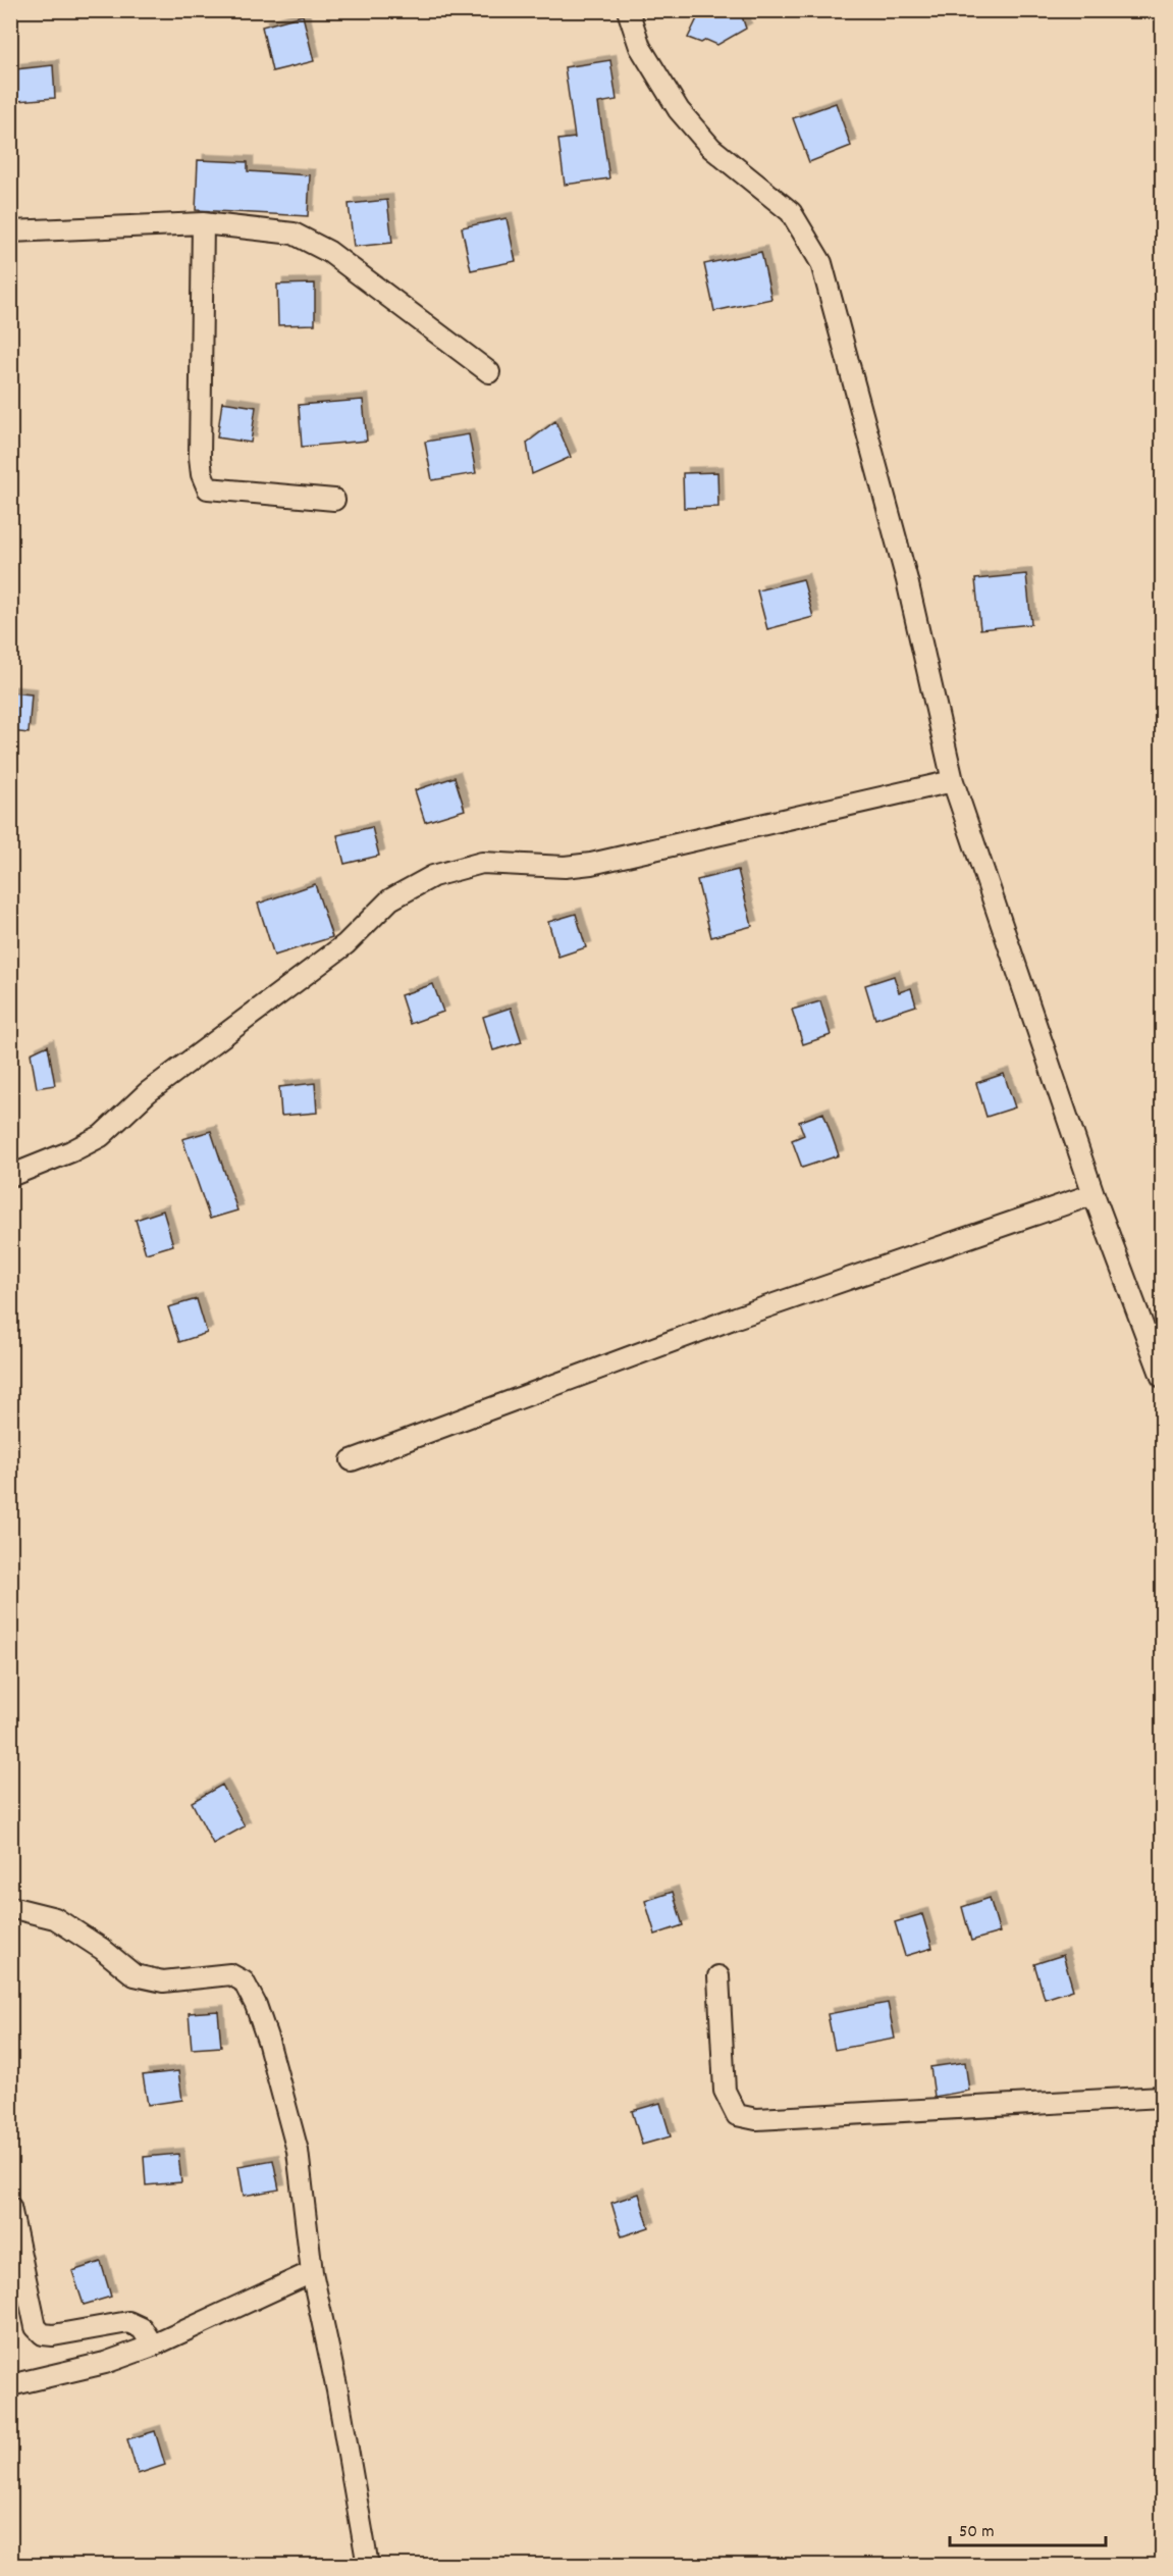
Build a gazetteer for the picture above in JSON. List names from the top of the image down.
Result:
{
  "scale_bar": "50 m"
}
